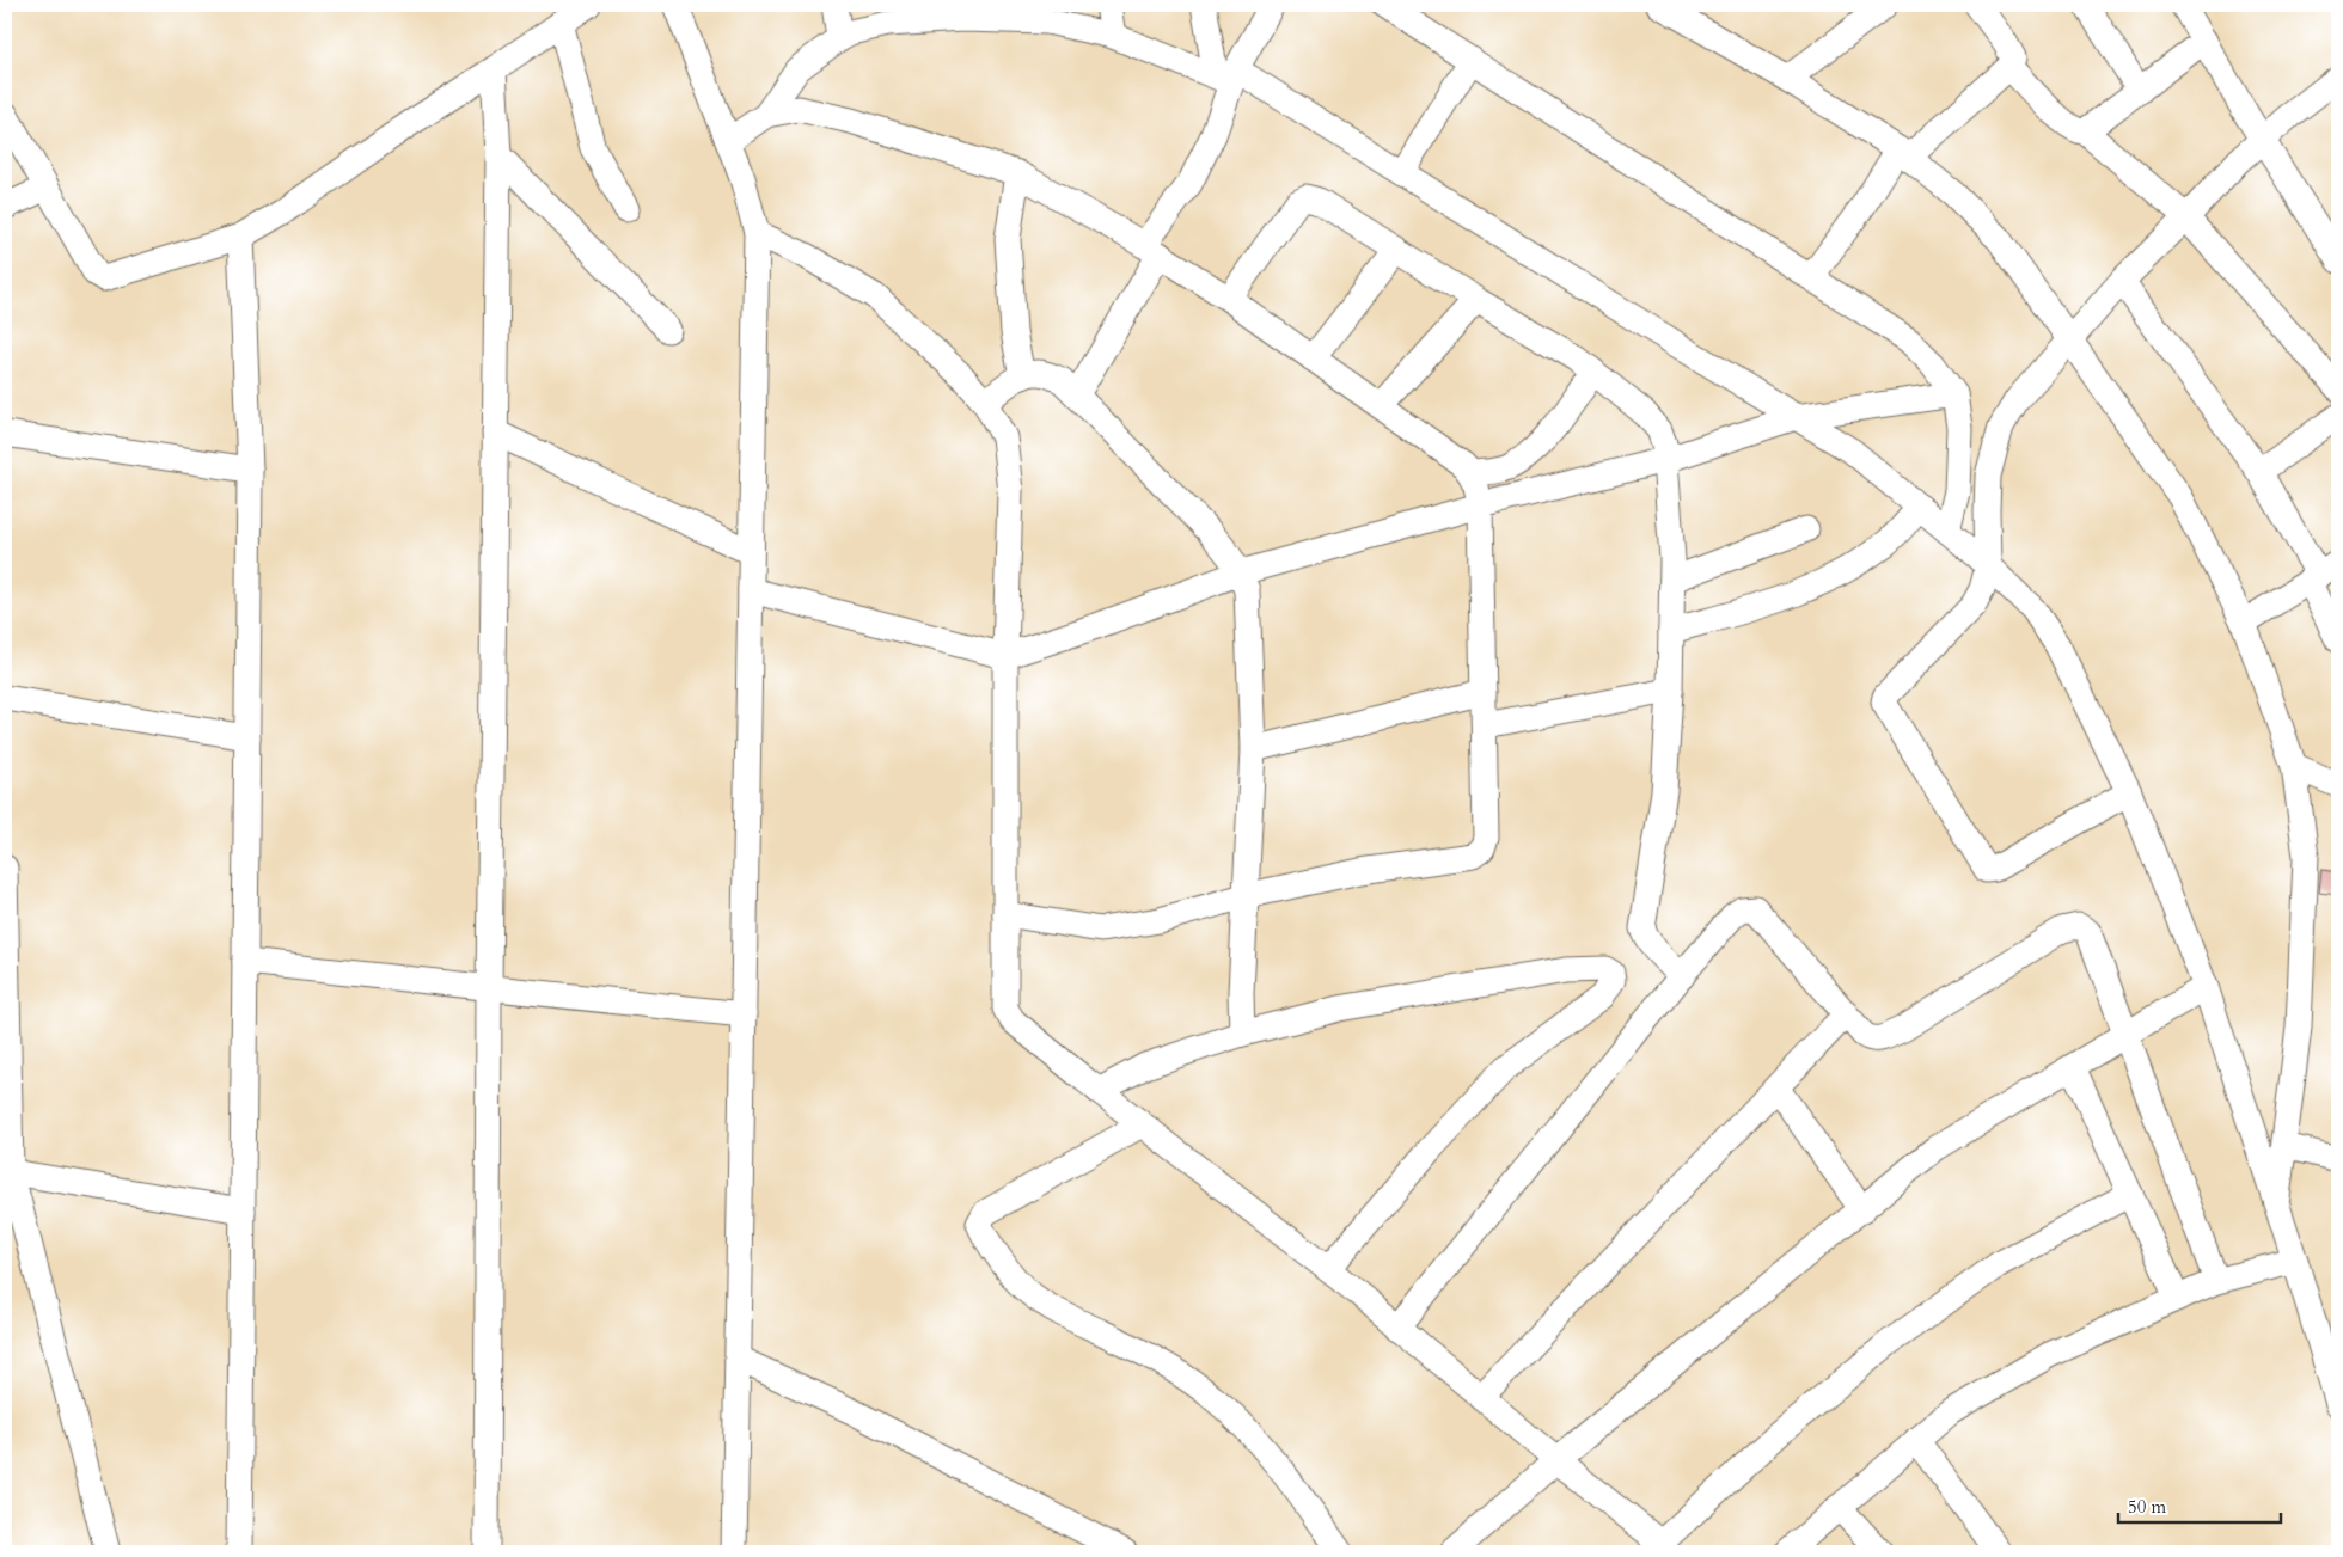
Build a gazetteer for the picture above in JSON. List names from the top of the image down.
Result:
{
  "scale_bar": "50 m"
}
